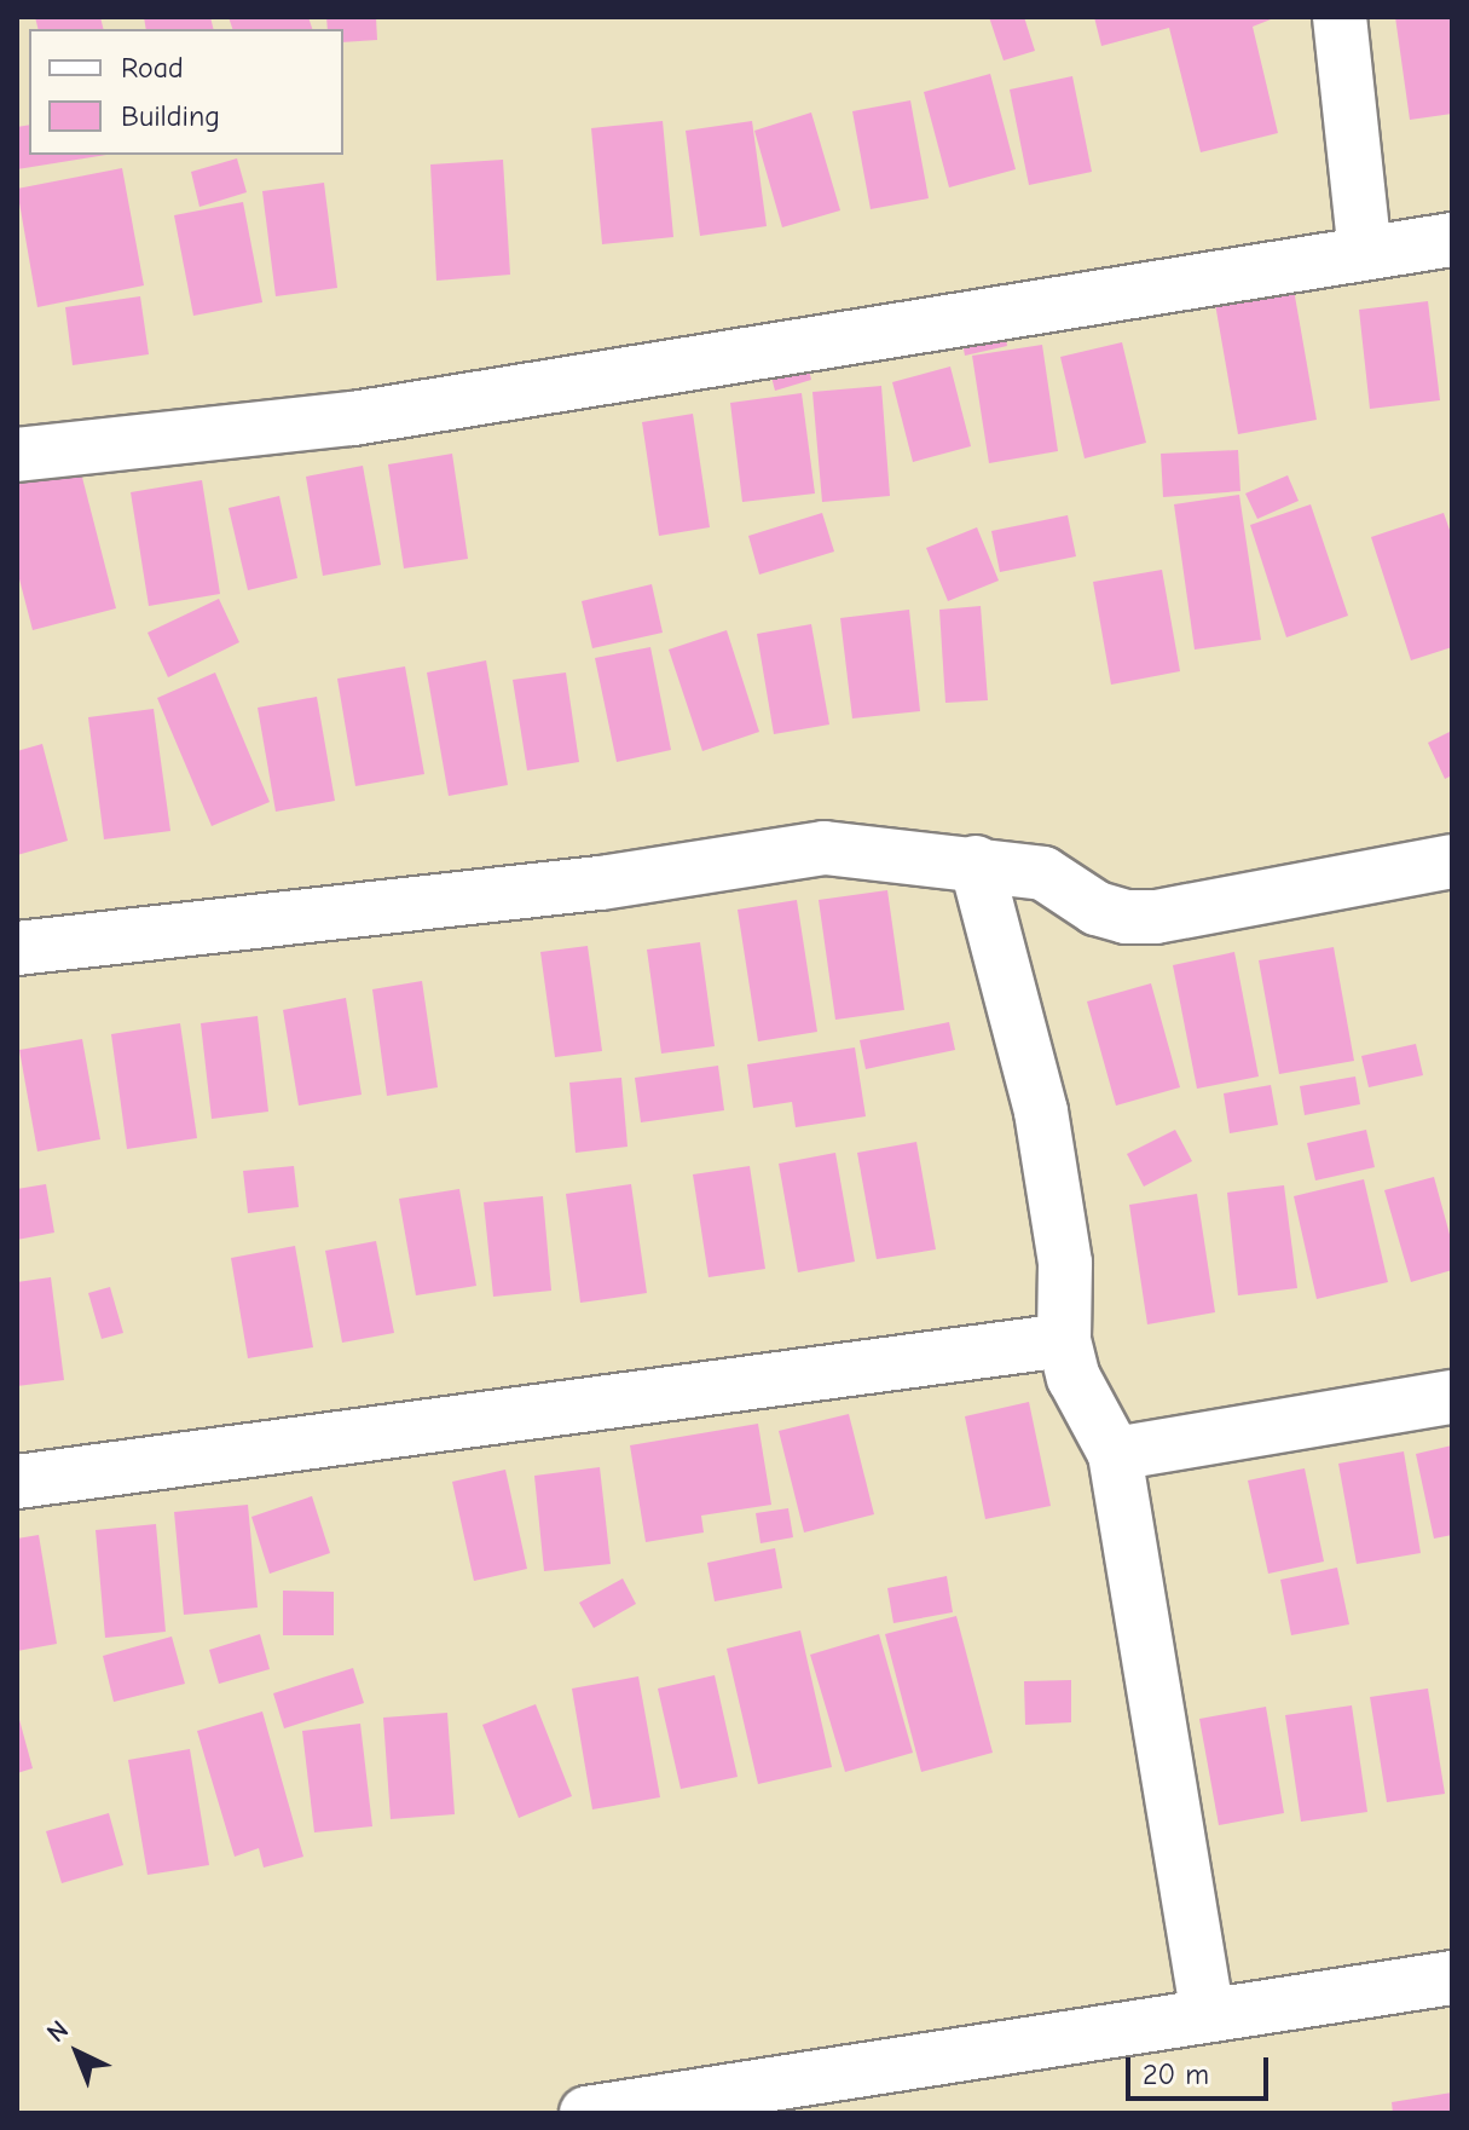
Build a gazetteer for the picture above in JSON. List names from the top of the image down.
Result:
{
  "legend": ["Road", "Building"],
  "scale_bar": "20 m",
  "north": "top left"
}
